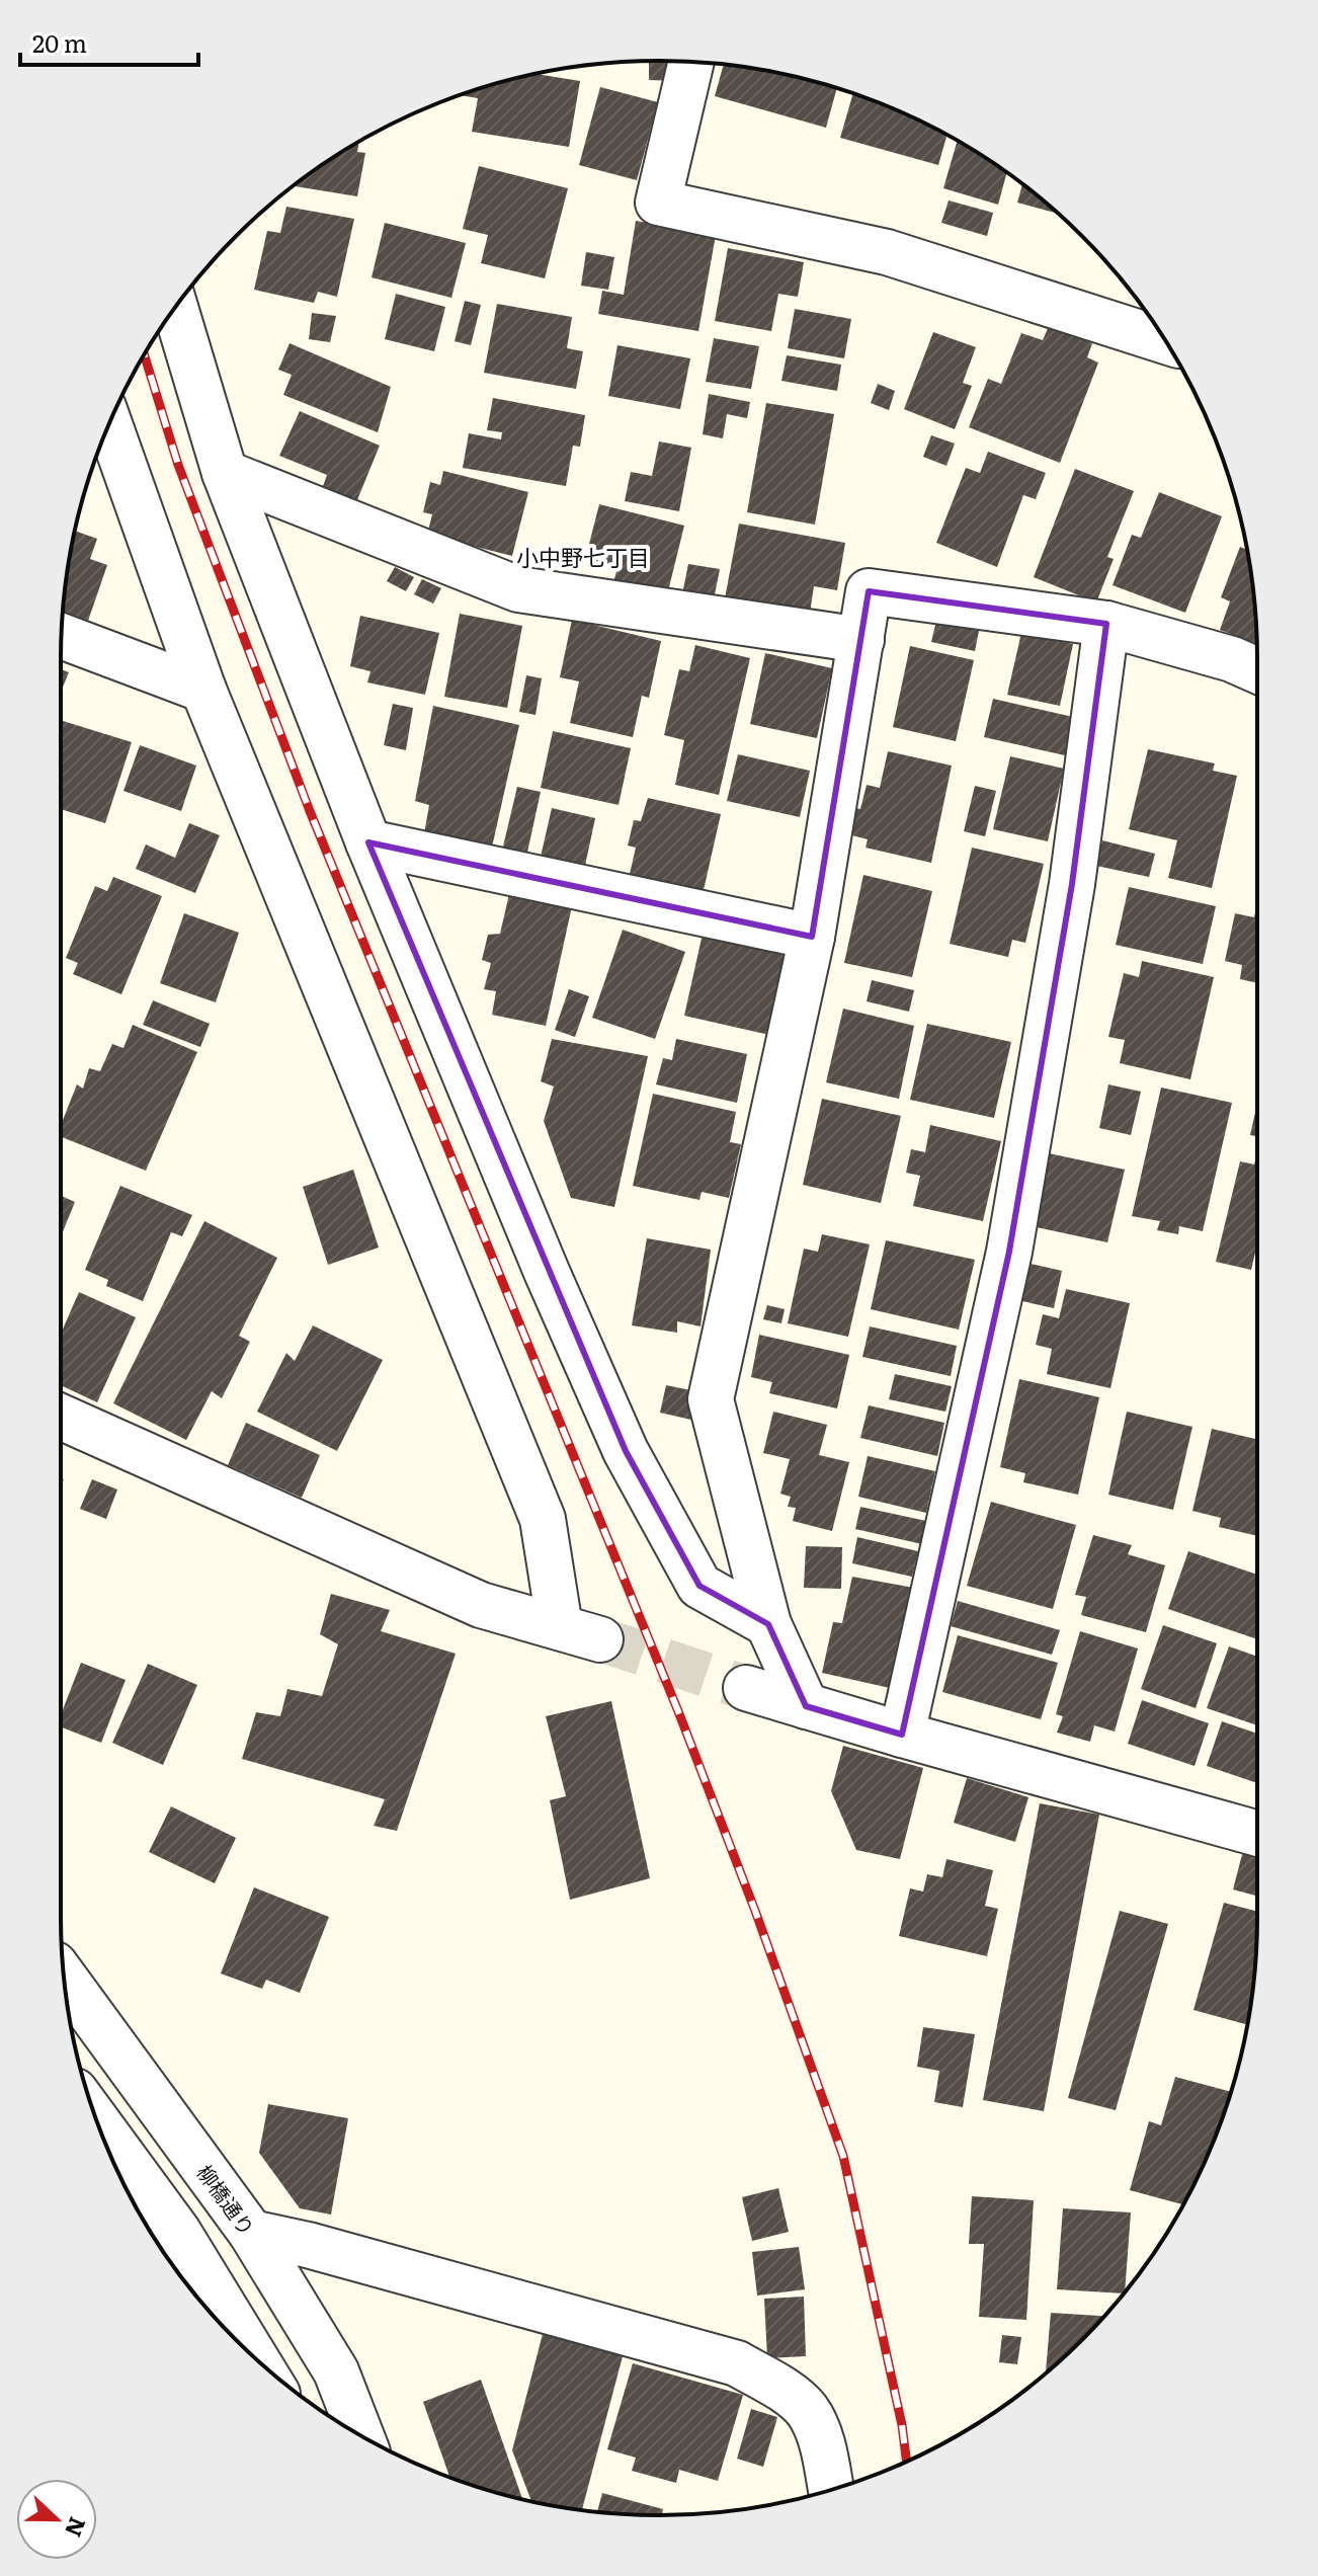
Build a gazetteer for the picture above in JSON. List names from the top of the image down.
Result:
{
  "streets": {
    "street": ["柳橋通り"]
  },
  "districts": ["小中野七丁目"],
  "scale_bar": "20 m",
  "north": "right"
}
